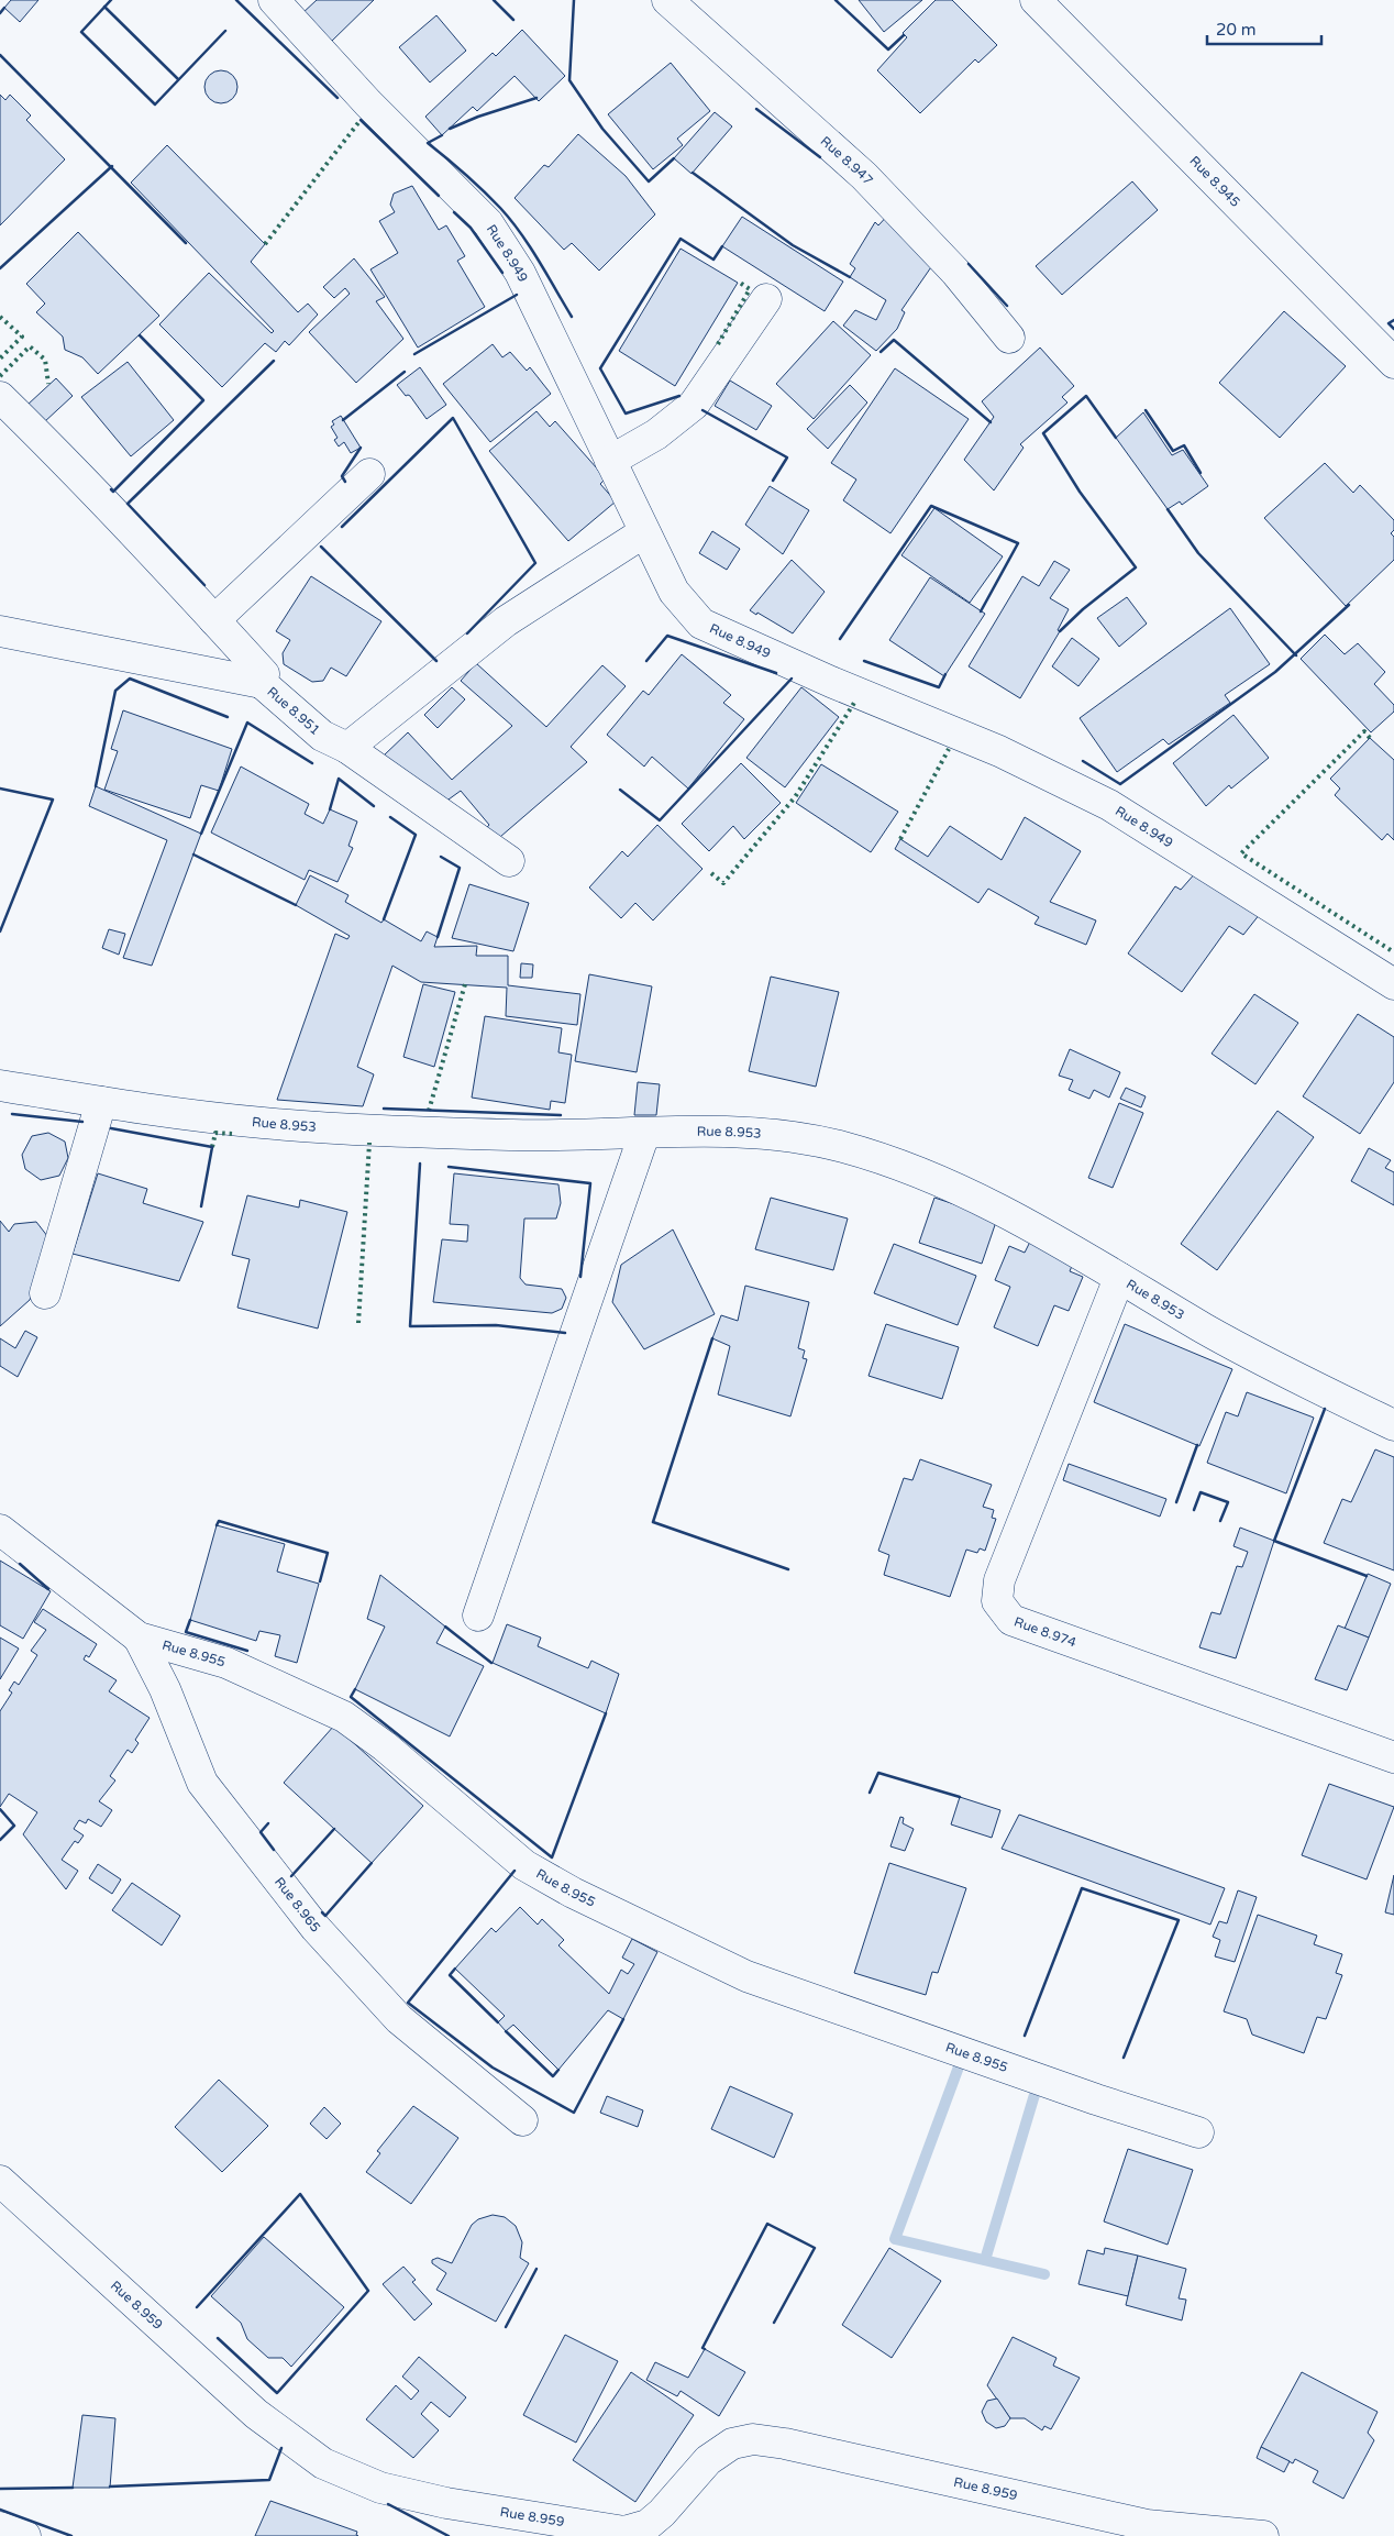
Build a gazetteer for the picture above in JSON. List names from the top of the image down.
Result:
{
  "streets": {
    "street": [
      "Rue 8.947",
      "Rue 8.945",
      "Rue 8.949",
      "Rue 8.951",
      "Rue 8.953",
      "Rue 8.974",
      "Rue 8.955",
      "Rue 8.965",
      "Rue 8.959"
    ]
  },
  "crossings": [
    ["Rue 8.953", "Rue 8.974"],
    ["Rue 8.955", "Rue 8.965"]
  ],
  "scale_bar": "20 m"
}
